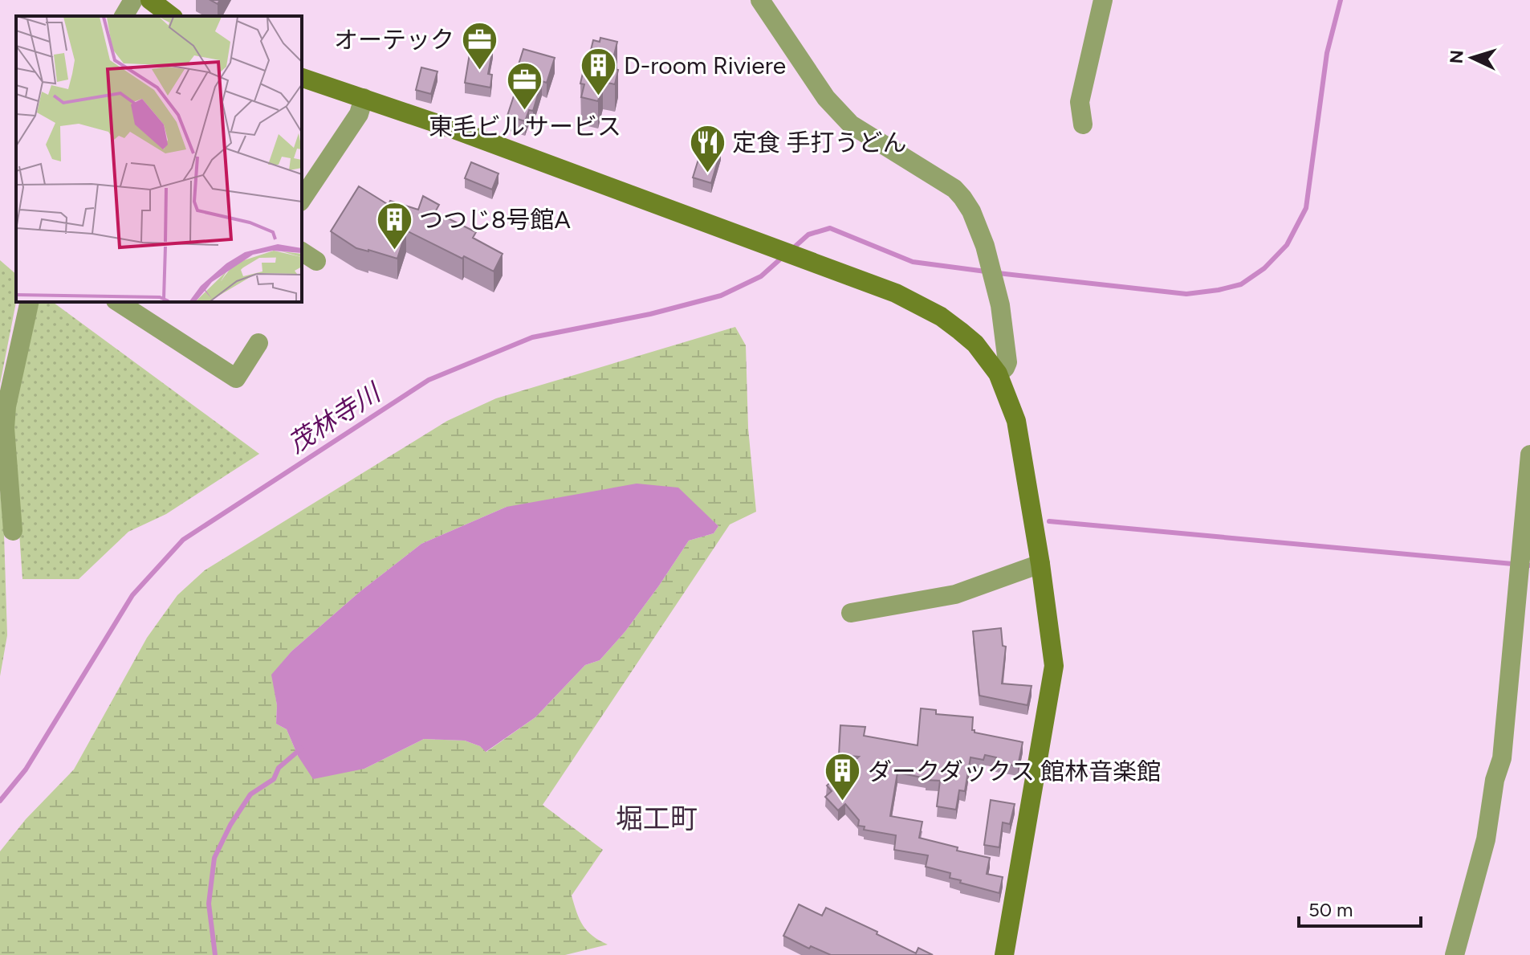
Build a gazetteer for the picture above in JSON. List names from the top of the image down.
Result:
{
  "districts": ["堀工町"],
  "water": ["茂林寺川"],
  "places": {
    "office": ["オーテック", "東毛ビルサービス"],
    "building": ["D-room Riviere", "つつじ8号館A", "ダークダックス 館林音楽館"],
    "restaurant": ["定食 手打うどん"]
  },
  "scale_bar": "50 m",
  "north": "left"
}
